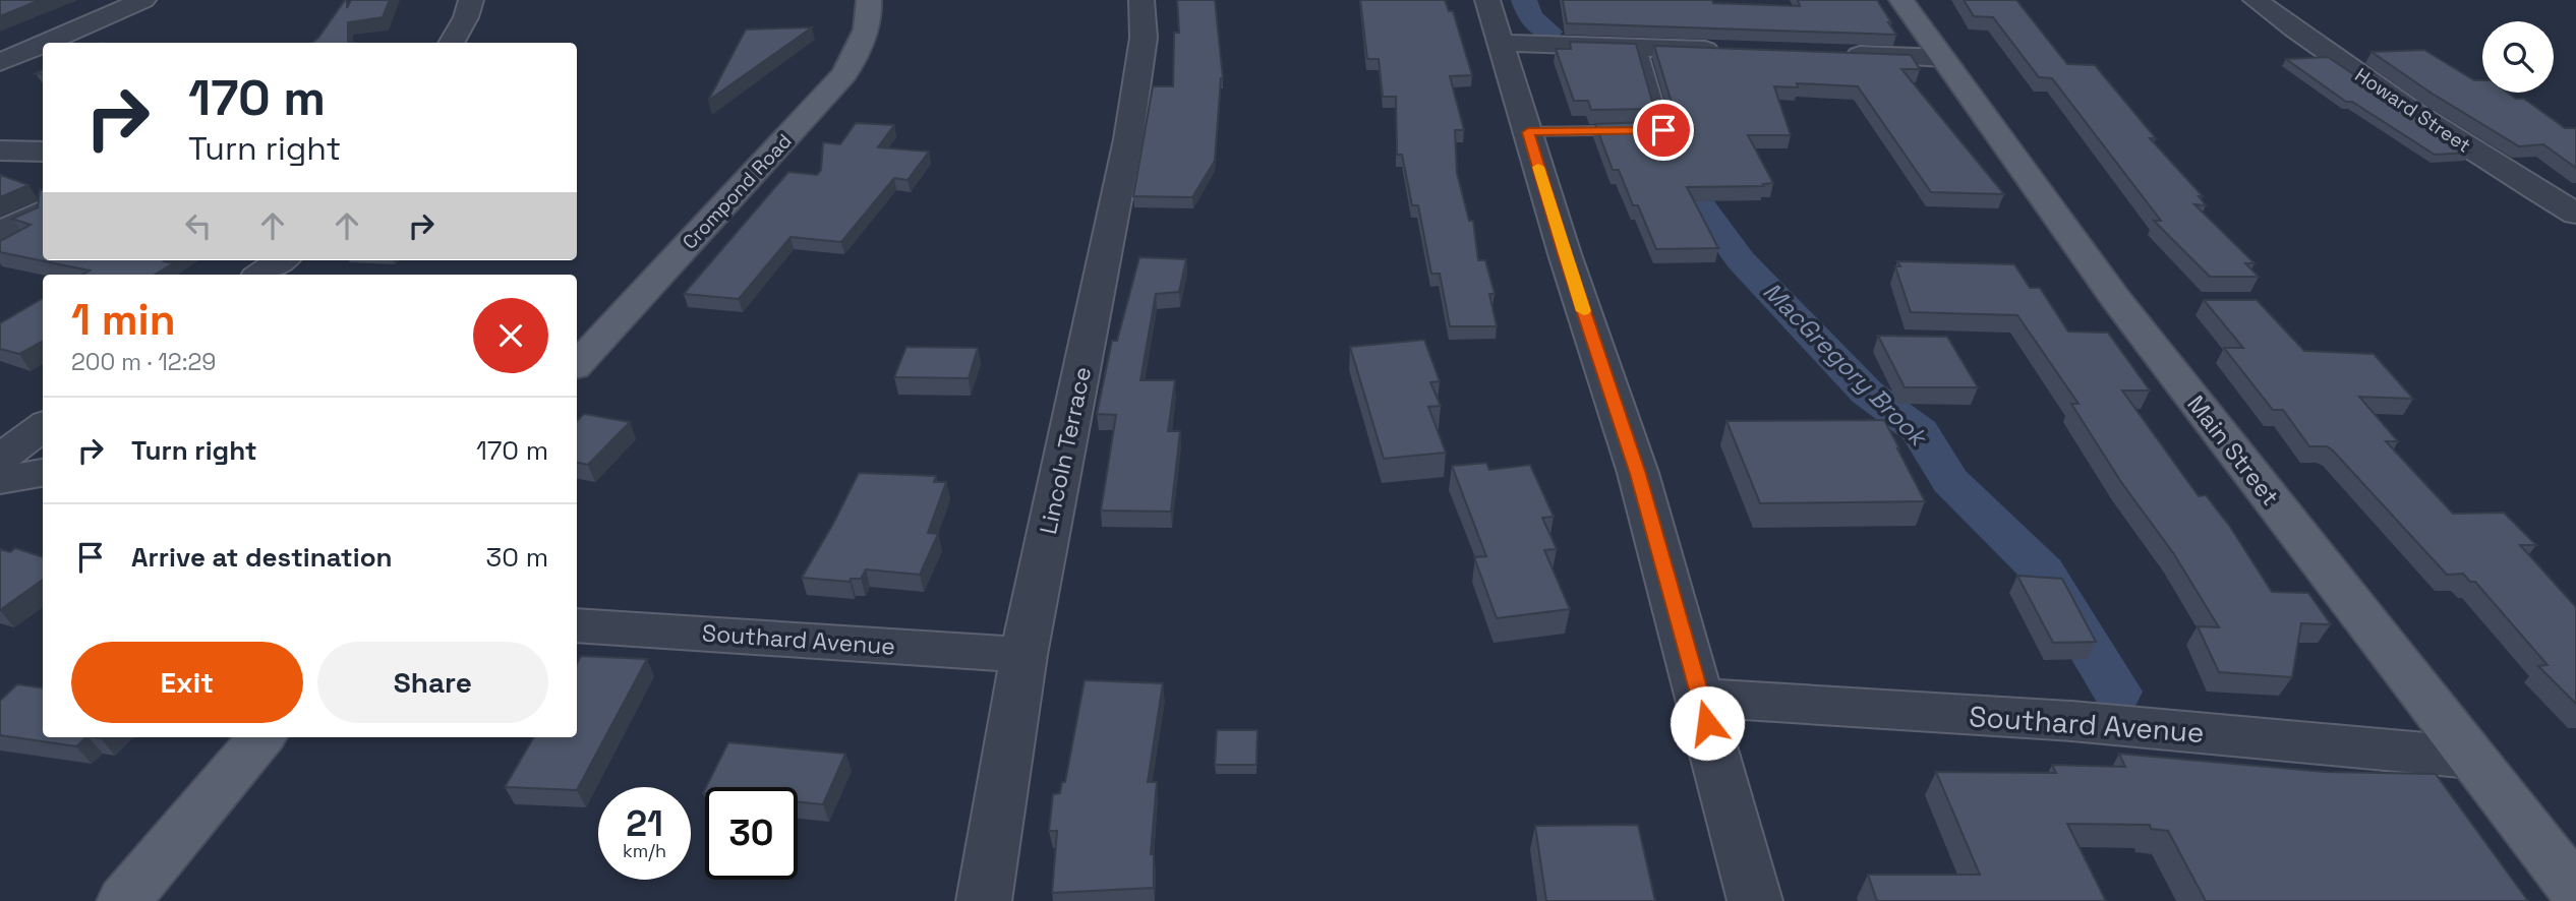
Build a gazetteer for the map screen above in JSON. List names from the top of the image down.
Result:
{
  "streets": {
    "main road": ["Crompond Road", "Main Street"],
    "street": ["Howard Street", "Lincoln Terrace", "Southard Avenue"]
  },
  "crossings": [
    ["Lincoln Terrace", "Southard Avenue"],
    ["Main Street", "Southard Avenue"]
  ],
  "water": ["MacGregory Brook"],
  "page": {
    "turn": ["170 m", "Turn right"],
    "heading": ["1 min", "200 m · 12:29"],
    "list": [
      {
        "name": "Turn right",
        "value": "170 m"
      },
      {
        "name": "Arrive at destination",
        "value": "30 m"
      }
    ],
    "buttons": ["Exit", "Share"],
    "speed": "21 km/h",
    "limit": "30"
  }
}
